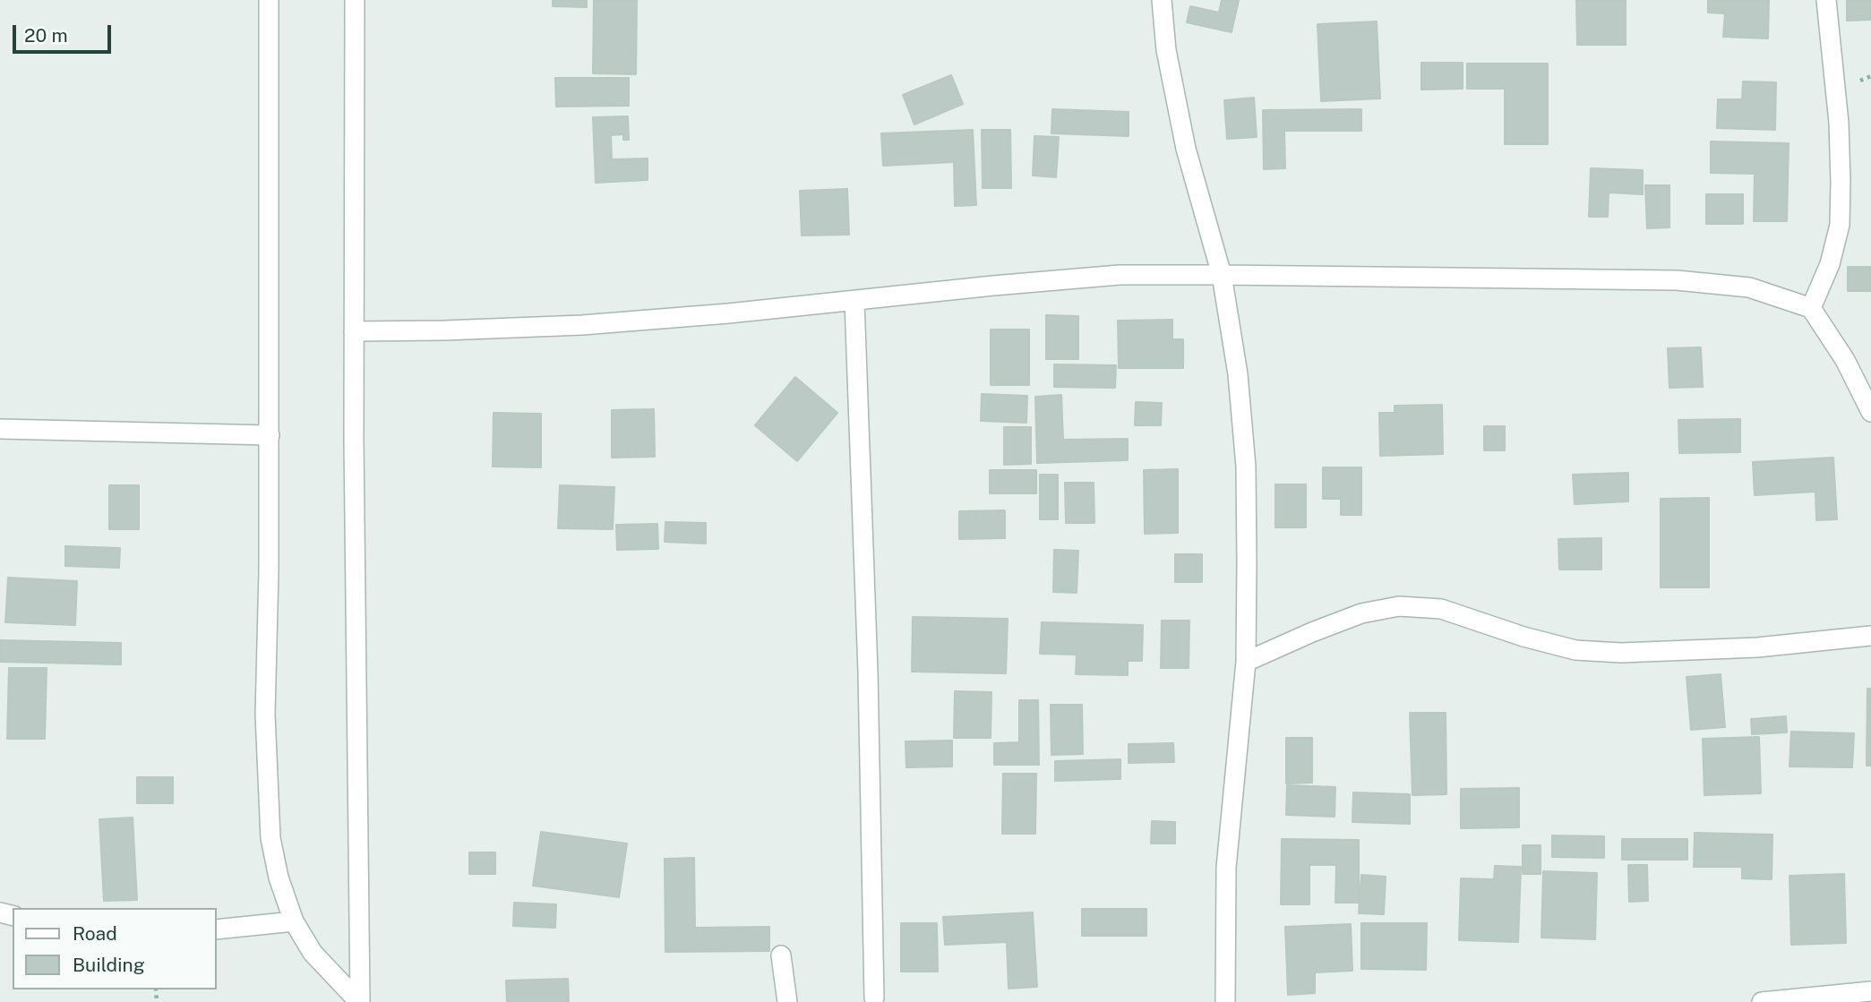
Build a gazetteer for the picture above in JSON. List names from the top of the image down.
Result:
{
  "legend": ["Road", "Building"],
  "scale_bar": "20 m"
}
